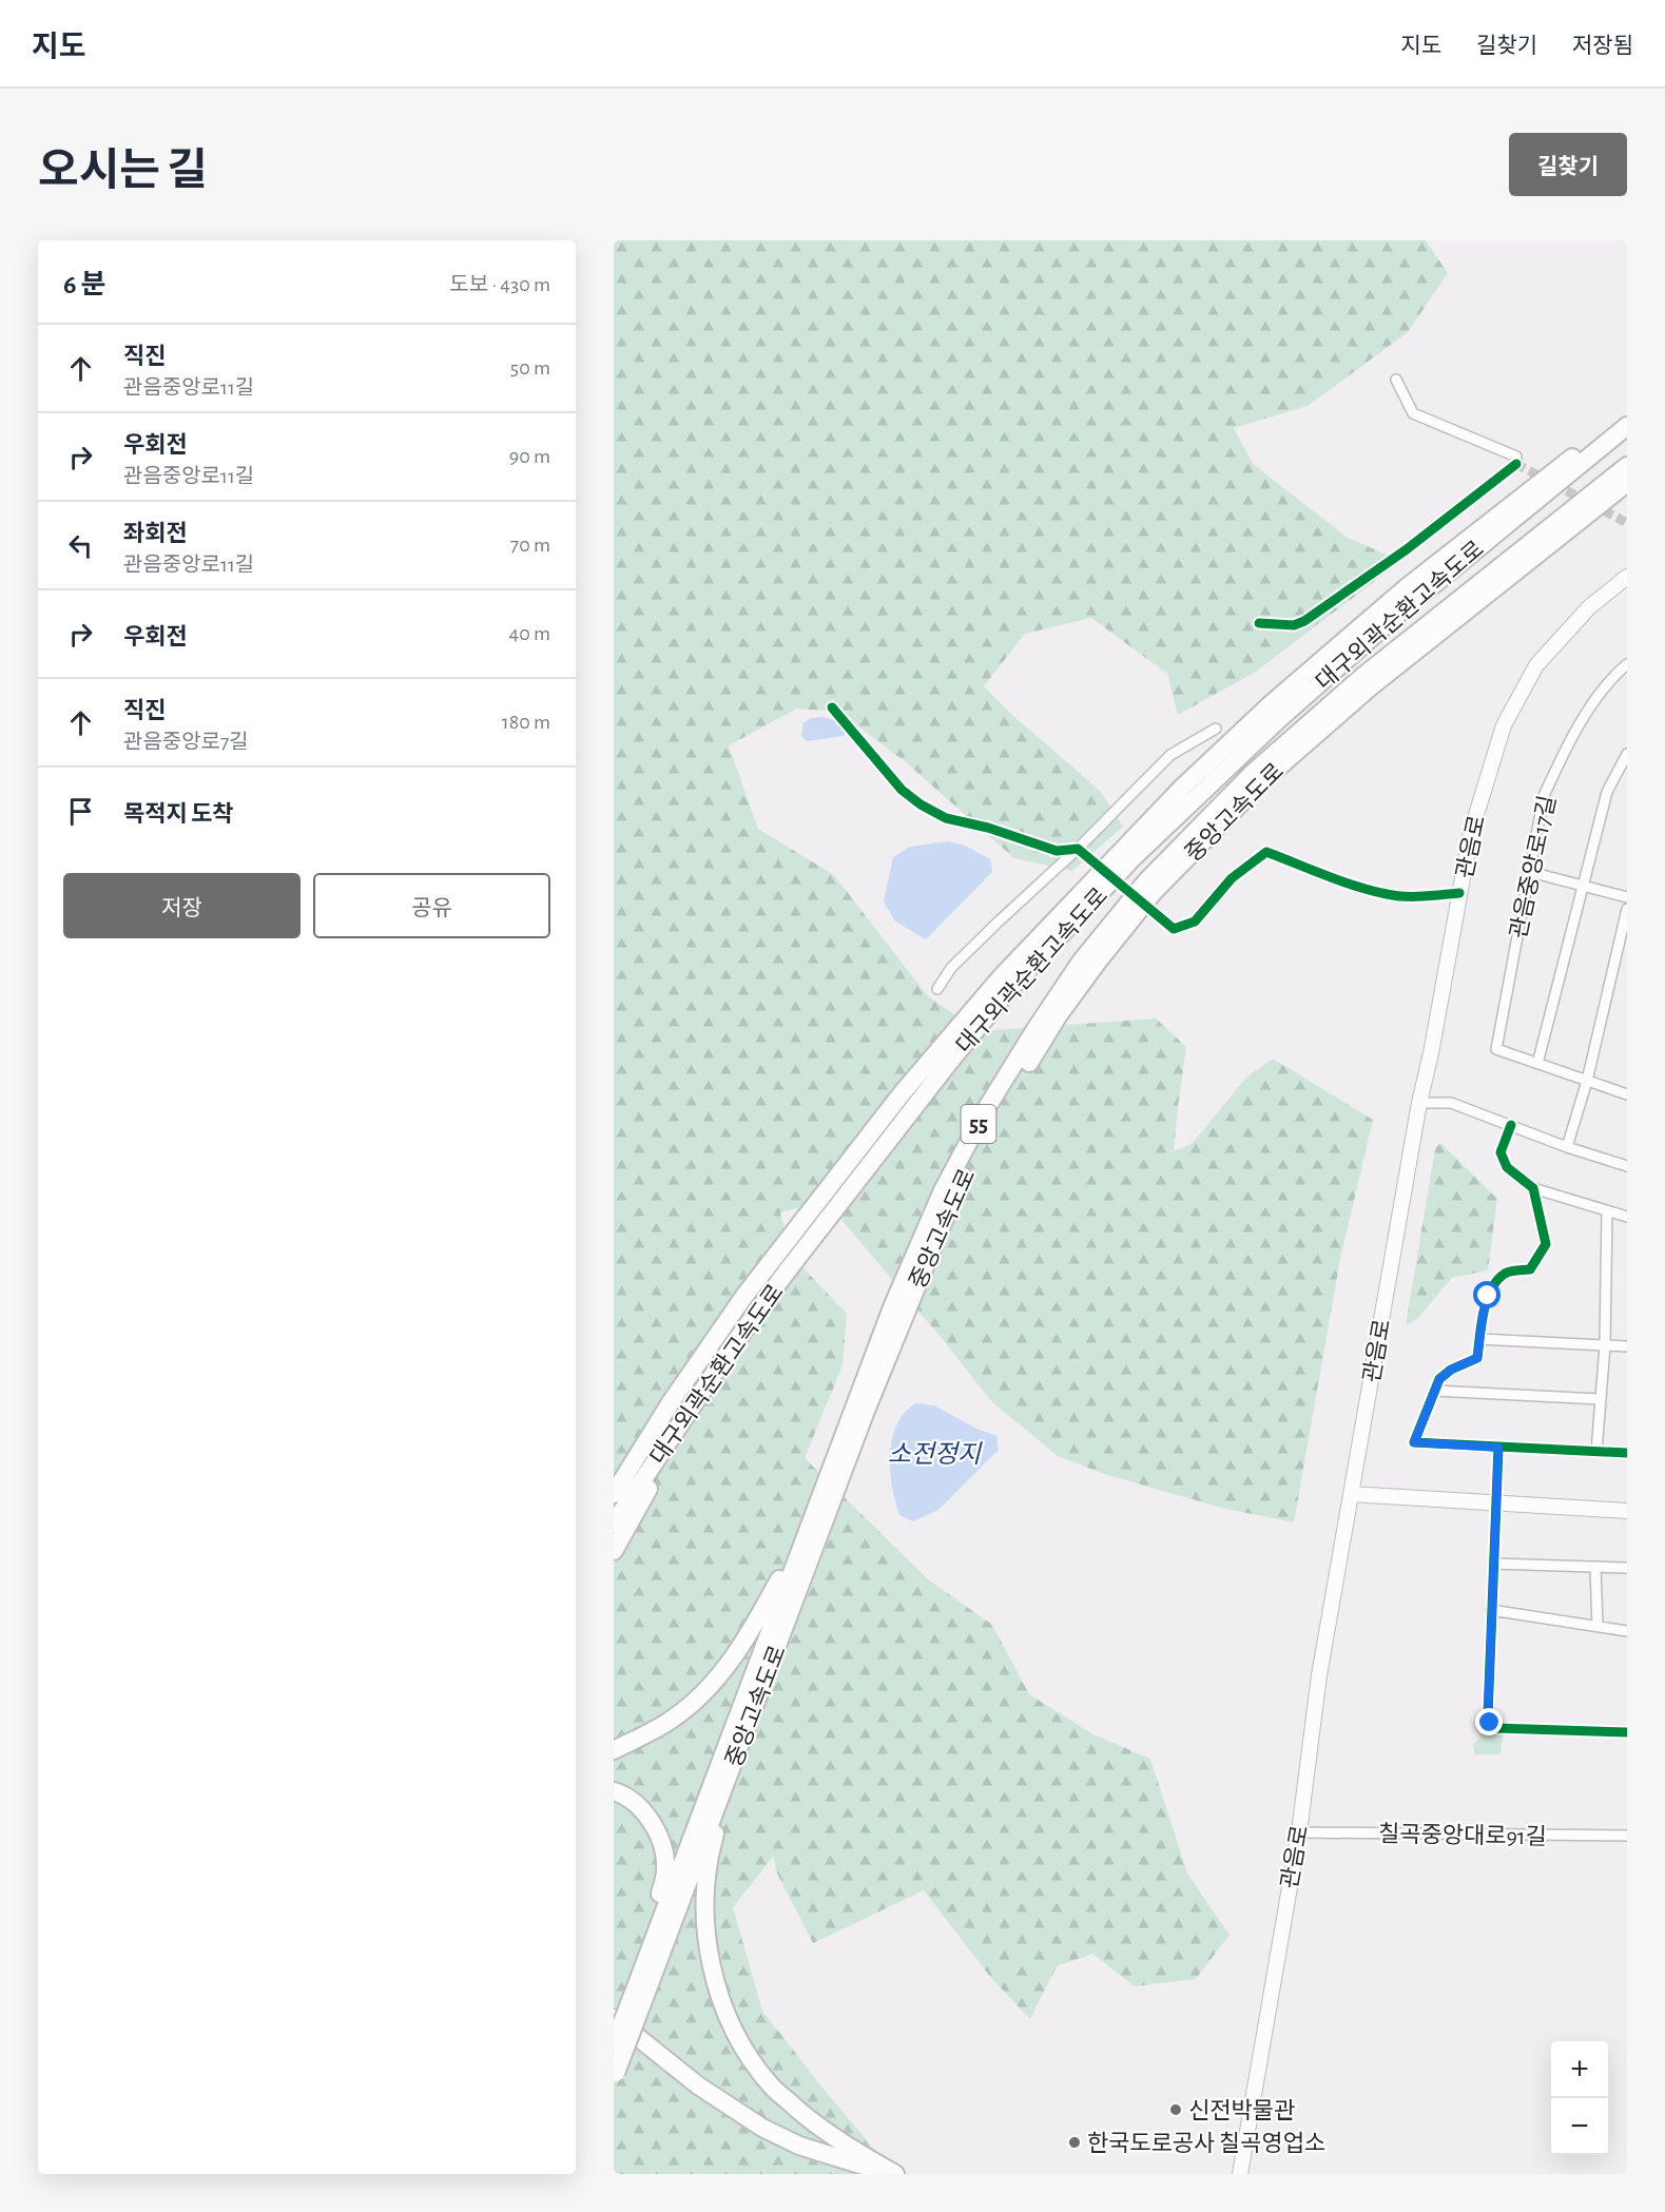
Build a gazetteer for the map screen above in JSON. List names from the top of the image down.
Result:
{
  "streets": {
    "highway": ["대구외곽순환고속도로", "중앙고속도로", "55"],
    "main road": ["관음로"],
    "street": ["관음중앙로17길", "칠곡중앙대로91길"]
  },
  "crossings": [
    ["관음로", "칠곡중앙대로91길"]
  ],
  "water": ["소전정지"],
  "places": ["신전박물관", "한국도로공사 칠곡영업소"],
  "page": {
    "header": "지도",
    "nav": ["지도", "길찾기", "저장됨"],
    "title": "오시는 길",
    "buttons": [
      "길찾기",
      ["저장", "공유"]
    ],
    "heading": ["6 분", "도보 · 430 m"],
    "list": [
      ["직진", "관음중앙로11길", "50 m"],
      ["우회전", "관음중앙로11길", "90 m"],
      ["좌회전", "관음중앙로11길", "70 m"],
      ["우회전", "40 m"],
      ["직진", "관음중앙로7길", "180 m"],
      "목적지 도착"
    ],
    "map_buttons": ["+", "−"]
  }
}
